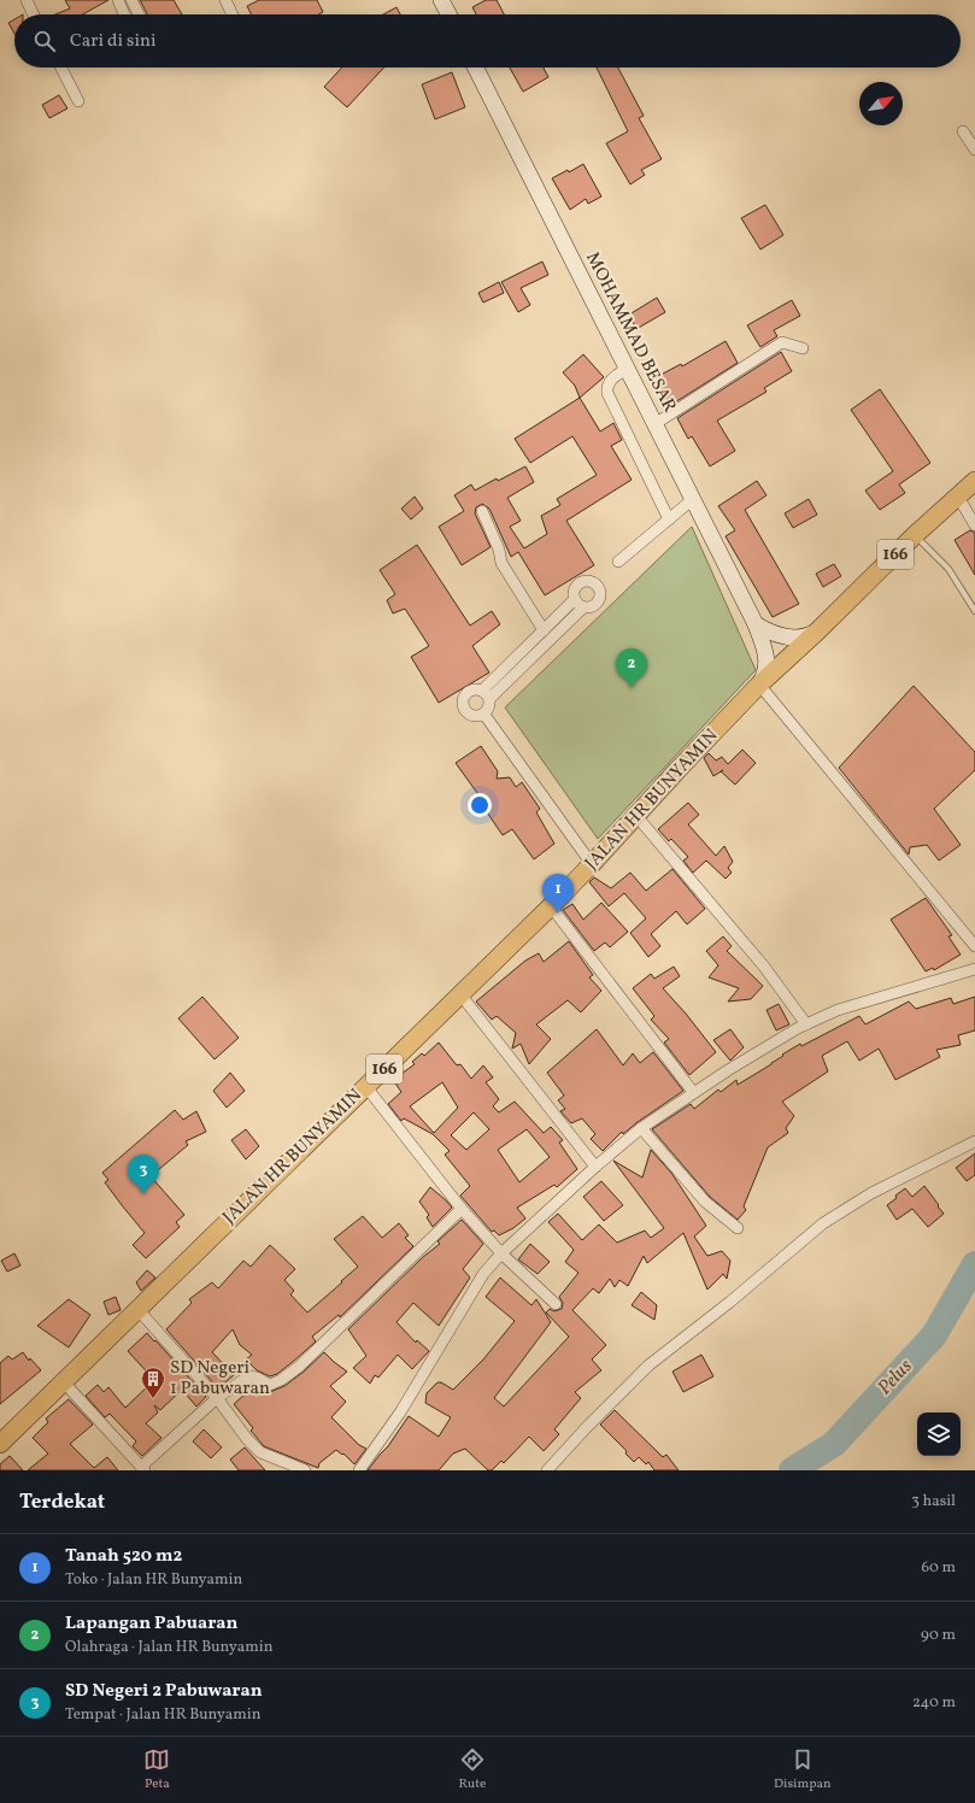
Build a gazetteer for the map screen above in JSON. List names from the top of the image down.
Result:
{
  "streets": {
    "main road": ["166", "JALAN HR BUNYAMIN"],
    "street": ["MOHAMMAD BESAR"]
  },
  "crossings": [
    ["MOHAMMAD BESAR", "JALAN HR BUNYAMIN"],
    ["166", "JALAN HR BUNYAMIN"]
  ],
  "water": ["Pelus"],
  "places": {
    "building": ["SD Negeri 1 Pabuwaran"]
  },
  "north": "top right",
  "page": {
    "search": "Cari di sini",
    "pins": ["2", "1", "3"],
    "heading": ["Terdekat", "3 hasil"],
    "list": [
      {
        "mark": "1",
        "name": "Tanah 520 m2",
        "note": "Toko · Jalan HR Bunyamin",
        "value": "60 m"
      },
      {
        "mark": "2",
        "name": "Lapangan Pabuaran",
        "note": "Olahraga · Jalan HR Bunyamin",
        "value": "90 m"
      },
      {
        "mark": "3",
        "name": "SD Negeri 2 Pabuwaran",
        "note": "Tempat · Jalan HR Bunyamin",
        "value": "240 m"
      }
    ],
    "nav": ["Peta", "Rute", "Disimpan"]
  }
}
